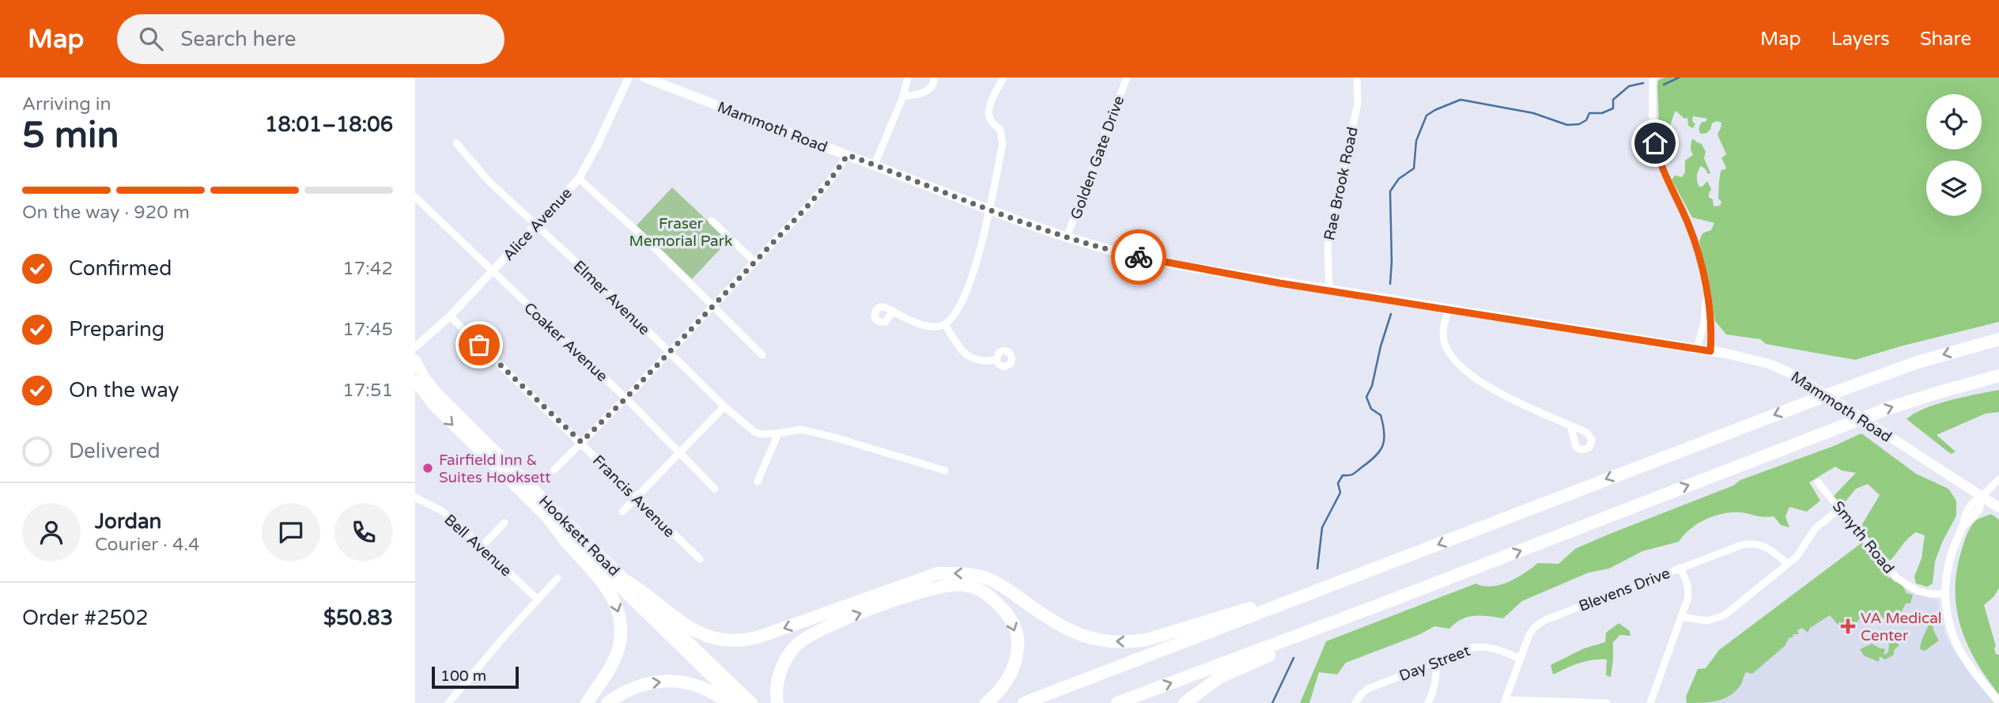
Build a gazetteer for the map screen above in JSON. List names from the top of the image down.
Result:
{
  "streets": {
    "main road": ["Mammoth Road", "Hooksett Road"],
    "street": [
      "Golden Gate Drive",
      "Rae Brook Road",
      "Alice Avenue",
      "Elmer Avenue",
      "Coaker Avenue",
      "Francis Avenue",
      "Smyth Road",
      "Bell Avenue",
      "Blevens Drive",
      "Day Street"
    ]
  },
  "crossings": [
    ["Mammoth Road", "Golden Gate Drive"],
    ["Mammoth Road", "Rae Brook Road"],
    ["Alice Avenue", "Elmer Avenue"],
    ["Alice Avenue", "Coaker Avenue"],
    ["Alice Avenue", "Francis Avenue"],
    ["Blevens Drive", "Day Street"]
  ],
  "parks": ["Fraser Memorial Park"],
  "places": {
    "other": ["Fairfield Inn & Suites Hooksett"],
    "health": ["VA Medical Center"]
  },
  "scale_bar": "100 m",
  "page": {
    "header": "Map",
    "search": "Search here",
    "nav": ["Map", "Layers", "Share"],
    "heading": ["5 min", "Arriving in", "18:01–18:06"],
    "panel": [
      "Jordan",
      "Courier · 4.4",
      "Order #2502",
      "$50.83"
    ],
    "bar": "On the way · 920 m",
    "list": [
      ["Confirmed", "17:42"],
      ["Preparing", "17:45"],
      ["On the way", "17:51"],
      "Delivered"
    ],
    "scale": "100 m"
  }
}
